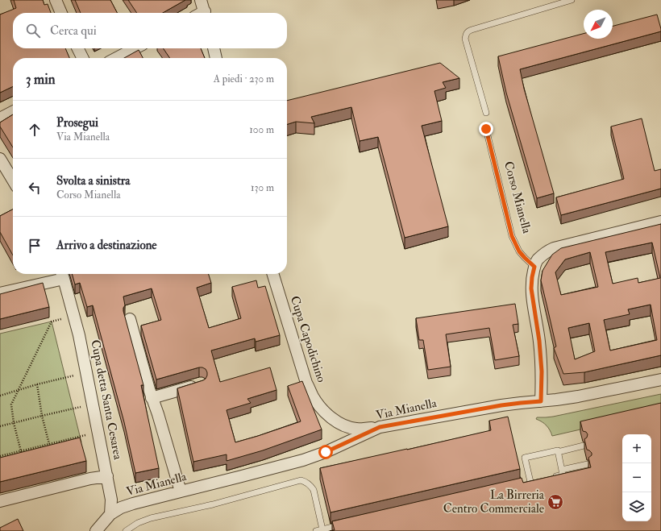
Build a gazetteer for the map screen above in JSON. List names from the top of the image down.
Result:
{
  "streets": {
    "street": ["Cupa Capodichino", "Cupa detta Santa Cesarea", "Via Mianella"],
    "lane": ["Corso Mianella"]
  },
  "crossings": [
    ["Cupa Capodichino", "Via Mianella"],
    ["Cupa detta Santa Cesarea", "Via Mianella"]
  ],
  "places": {
    "supermarket": ["La Birreria Centro Commerciale"]
  },
  "north": "bottom left",
  "page": {
    "search": "Cerca qui",
    "heading": ["3 min", "A piedi · 230 m"],
    "list": [
      ["Prosegui", "Via Mianella", "100 m"],
      ["Svolta a sinistra", "Corso Mianella", "130 m"],
      "Arrivo a destinazione"
    ],
    "map_buttons": ["+", "−"]
  }
}
